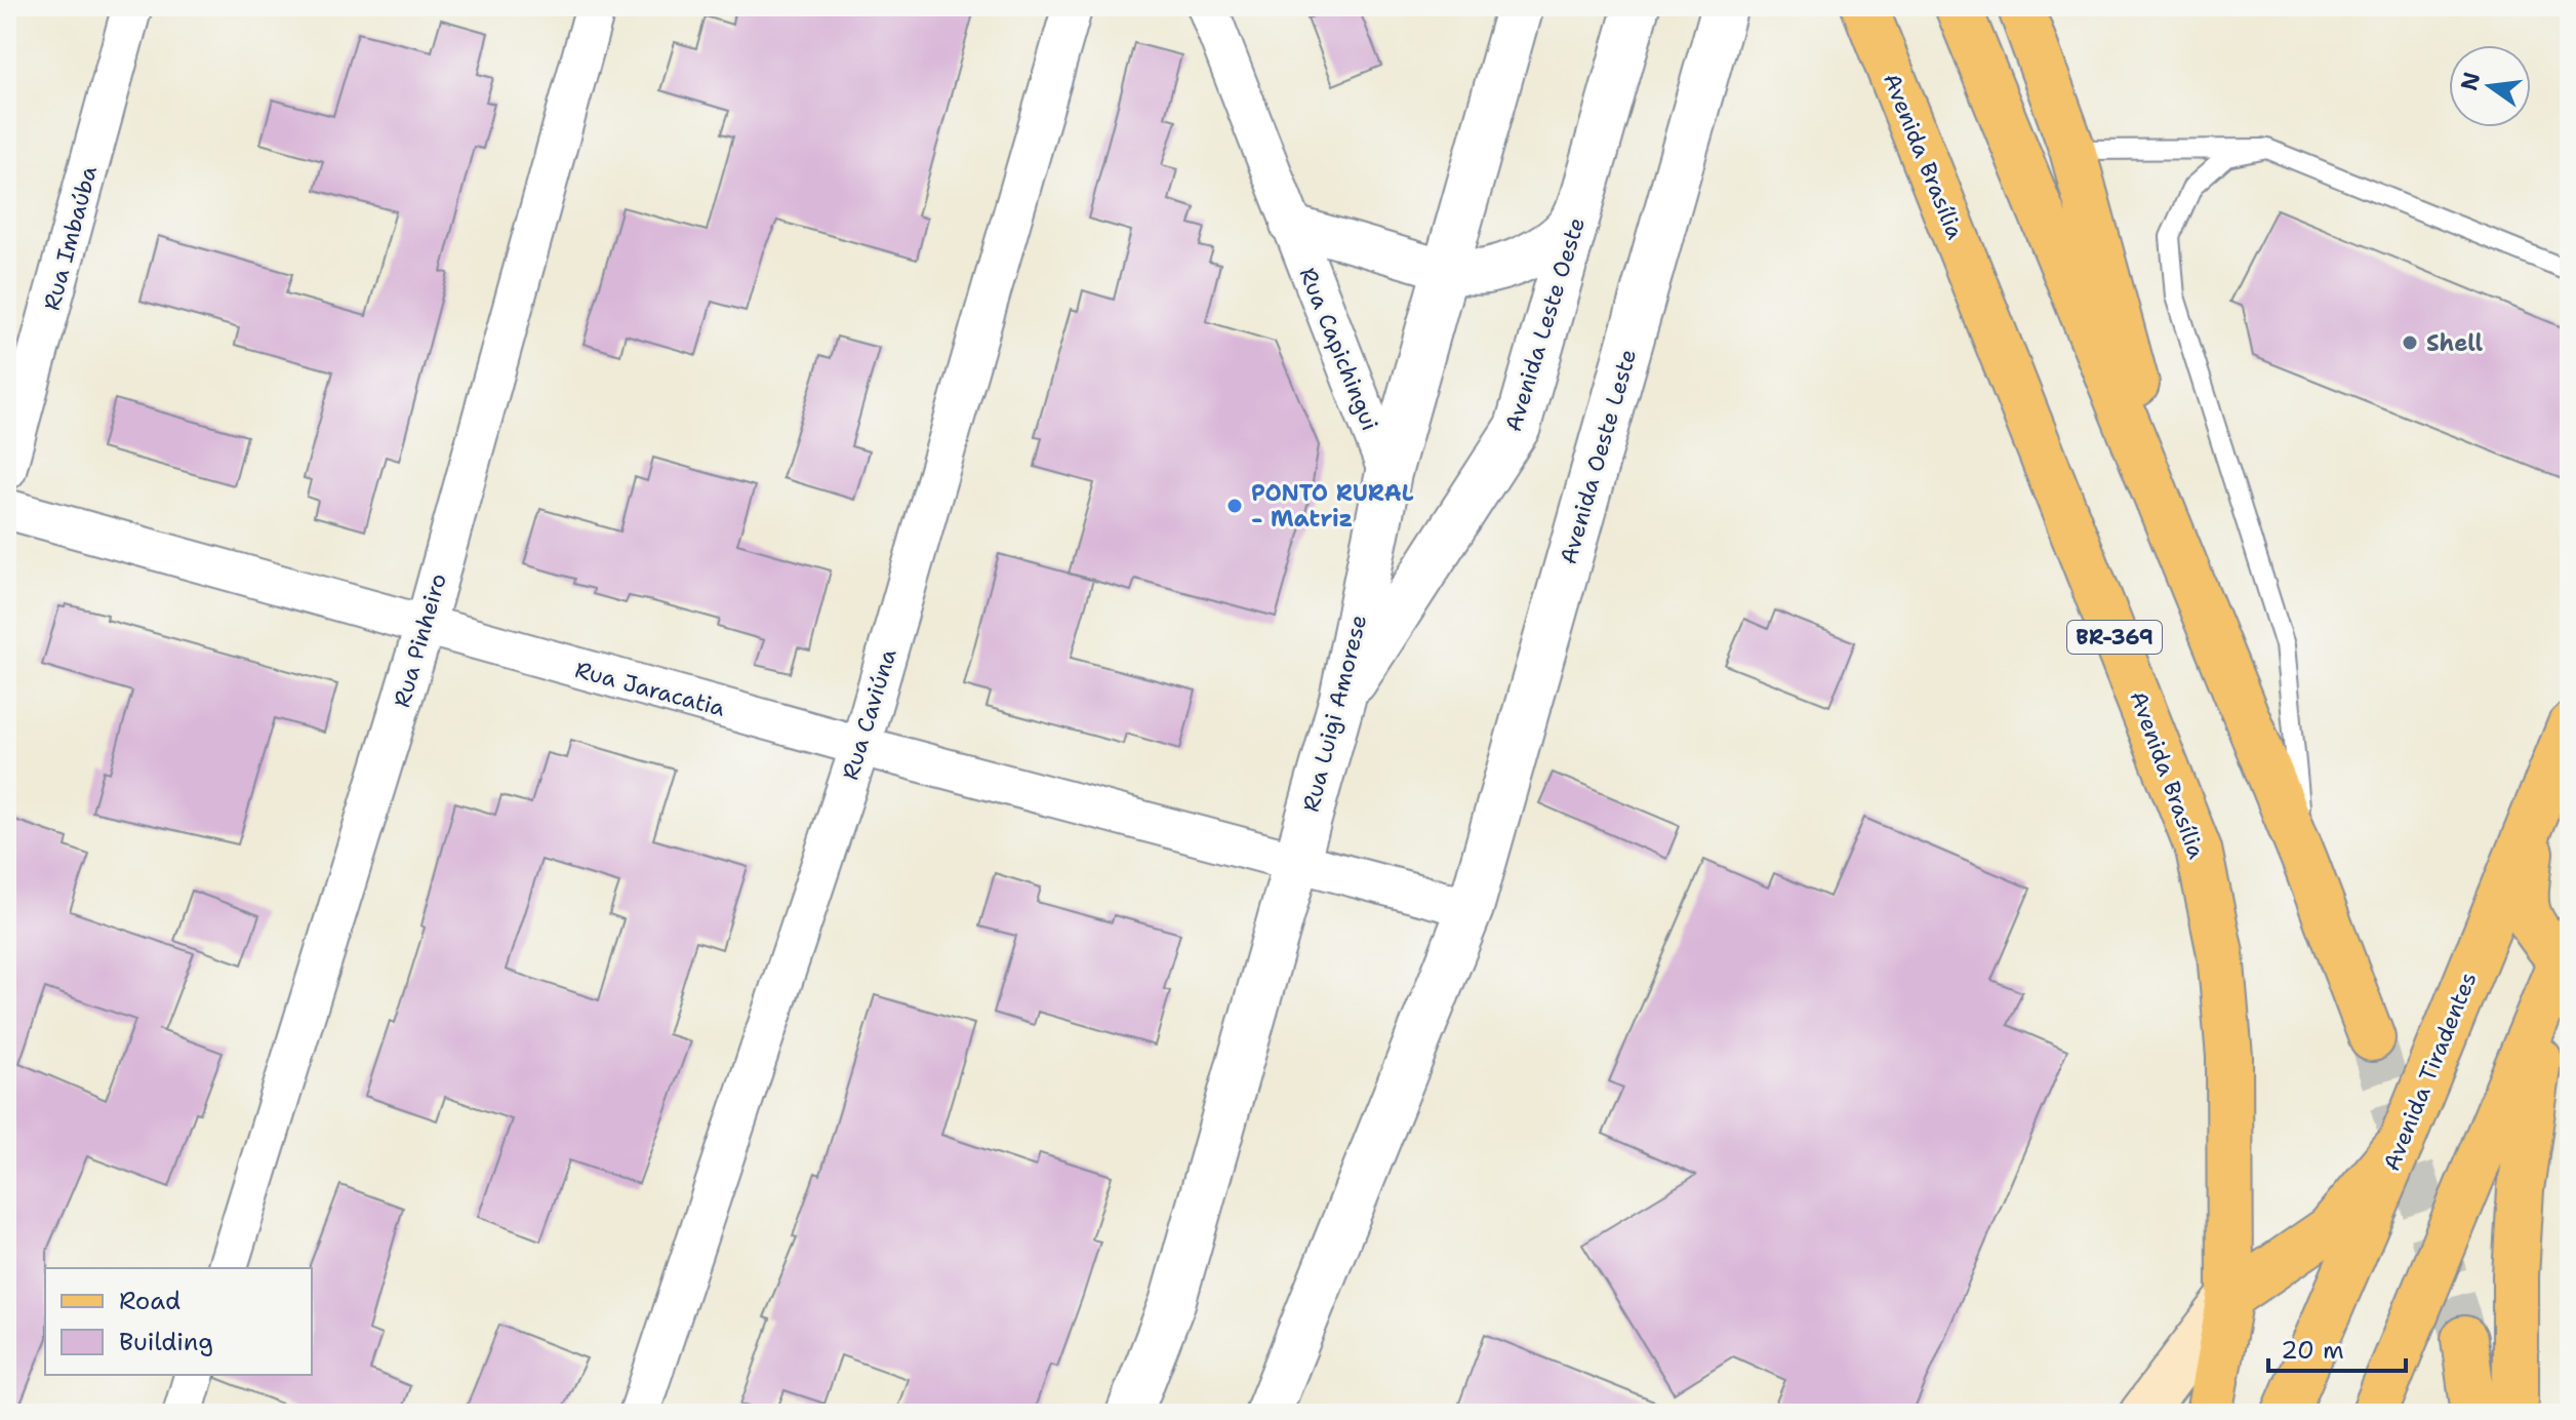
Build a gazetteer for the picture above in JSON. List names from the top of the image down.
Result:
{
  "streets": {
    "main road": ["Avenida Brasília", "BR-369", "Avenida Tiradentes"],
    "street": [
      "Rua Imbaúba",
      "Avenida Leste Oeste",
      "Rua Capichingui",
      "Avenida Oeste Leste",
      "Rua Pinheiro",
      "Rua Jaracatia",
      "Rua Luigi Amorese",
      "Rua Caviúna"
    ]
  },
  "crossings": [
    ["Avenida Brasília", "BR-369"],
    ["Avenida Leste Oeste", "Rua Luigi Amorese"],
    ["Rua Capichingui", "Rua Luigi Amorese"],
    ["Avenida Oeste Leste", "Rua Jaracatia"],
    ["Rua Pinheiro", "Rua Jaracatia"],
    ["Rua Jaracatia", "Rua Luigi Amorese"],
    ["Rua Jaracatia", "Rua Caviúna"]
  ],
  "places": ["Shell", "PONTO RURAL - Matriz"],
  "legend": ["Road", "Building"],
  "scale_bar": "20 m",
  "north": "left"
}
